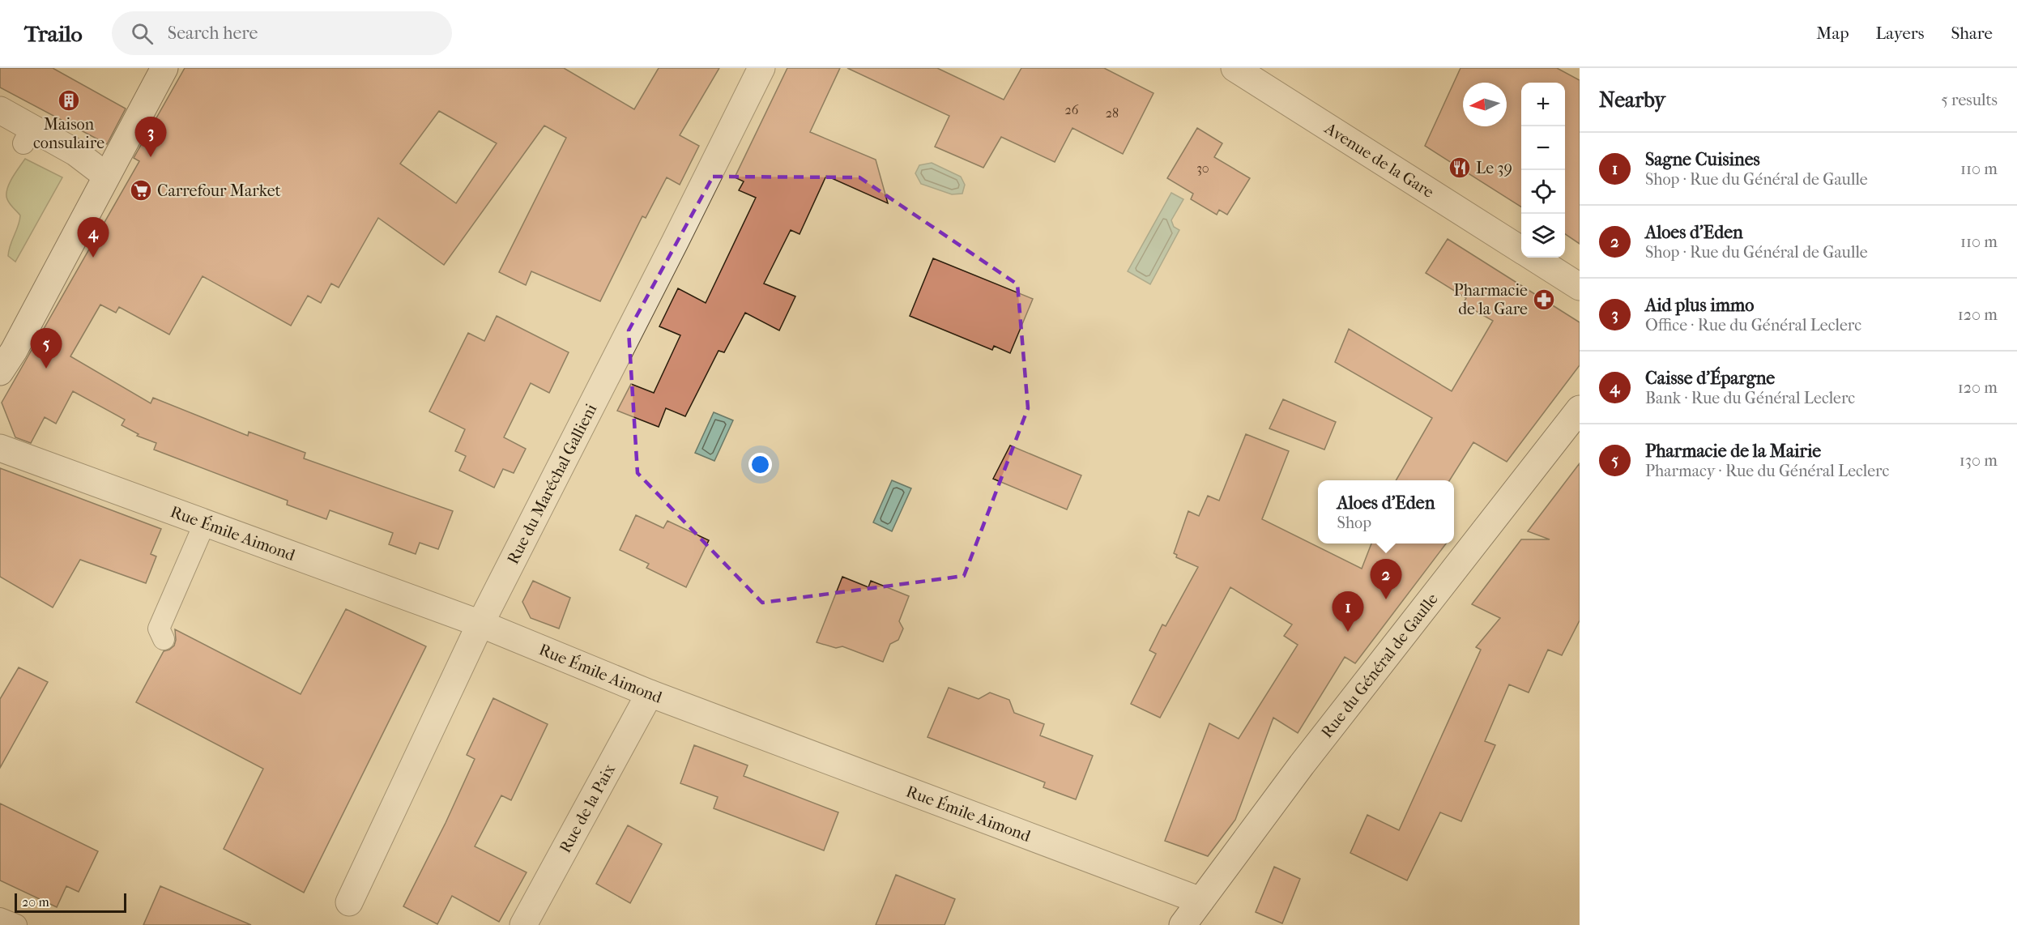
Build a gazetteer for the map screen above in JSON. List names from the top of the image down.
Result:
{
  "streets": {
    "street": [
      "Avenue de la Gare",
      "Rue du Maréchal Gallieni",
      "Rue Émile Aimond",
      "Rue du Général de Gaulle",
      "Rue de la Paix"
    ]
  },
  "crossings": [
    ["Rue du Maréchal Gallieni", "Rue Émile Aimond"],
    ["Rue Émile Aimond", "Rue du Général de Gaulle"],
    ["Rue Émile Aimond", "Rue de la Paix"]
  ],
  "places": {
    "building": ["Maison consulaire"],
    "restaurant": ["Le 39"],
    "supermarket": ["Carrefour Market"],
    "pharmacy": ["Pharmacie de la Gare"]
  },
  "house_numbers": ["26", "28", "30"],
  "scale_bar": "20 m",
  "north": "left",
  "page": {
    "header": "Trailo",
    "search": "Search here",
    "nav": ["Map", "Layers", "Share"],
    "heading": ["Nearby", "5 results"],
    "map_buttons": ["+", "−"],
    "pins": [
      "3",
      "4",
      "5",
      "2",
      "1"
    ],
    "list": [
      {
        "mark": "1",
        "name": "Sagne Cuisines",
        "note": "Shop · Rue du Général de Gaulle",
        "value": "110 m"
      },
      {
        "mark": "2",
        "name": "Aloes d'Eden",
        "note": "Shop · Rue du Général de Gaulle",
        "value": "110 m"
      },
      {
        "mark": "3",
        "name": "Aid plus immo",
        "note": "Office · Rue du Général Leclerc",
        "value": "120 m"
      },
      {
        "mark": "4",
        "name": "Caisse d'Épargne",
        "note": "Bank · Rue du Général Leclerc",
        "value": "120 m"
      },
      {
        "mark": "5",
        "name": "Pharmacie de la Mairie",
        "note": "Pharmacy · Rue du Général Leclerc",
        "value": "130 m"
      }
    ],
    "popup": ["Aloes d'Eden", "Shop"],
    "scale": "20 m"
  }
}
